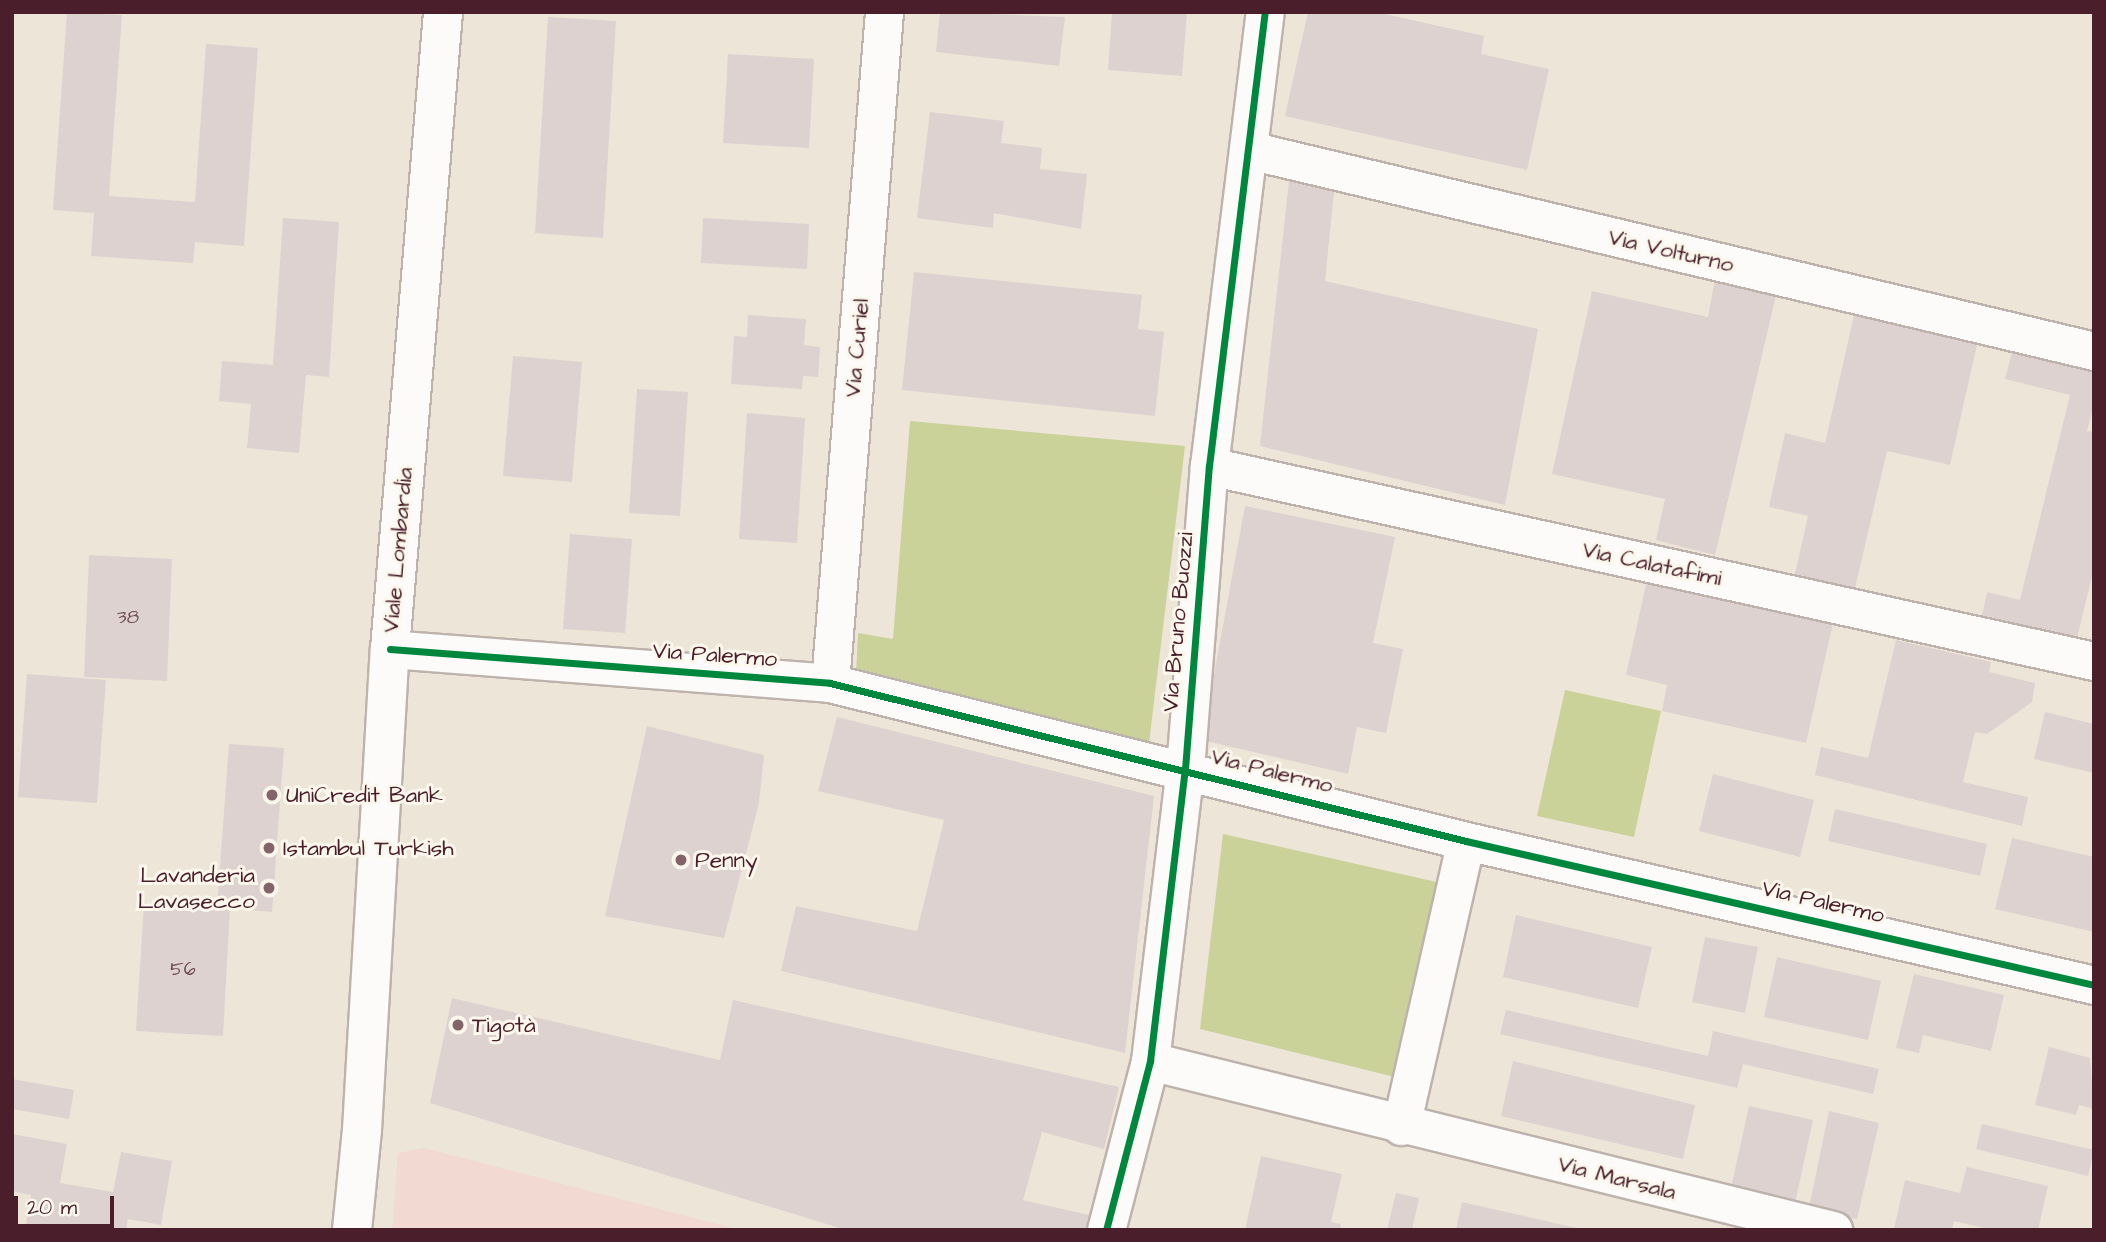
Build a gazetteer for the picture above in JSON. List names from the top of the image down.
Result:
{
  "streets": {
    "street": [
      "Via Volturno",
      "Via Curiel",
      "Viale Lombardia",
      "Via Calatafimi",
      "Via Bruno Buozzi",
      "Via Palermo",
      "Via Marsala"
    ]
  },
  "crossings": [
    ["Via Volturno", "Via Bruno Buozzi"],
    ["Via Curiel", "Via Palermo"],
    ["Viale Lombardia", "Via Palermo"],
    ["Via Calatafimi", "Via Bruno Buozzi"],
    ["Via Bruno Buozzi", "Via Palermo"],
    ["Via Bruno Buozzi", "Via Marsala"]
  ],
  "places": [
    "UniCredit Bank",
    "Istambul Turkish",
    "Penny",
    "Lavanderia Lavasecco",
    "Tigotà"
  ],
  "house_numbers": ["38", "56"],
  "scale_bar": "20 m"
}
